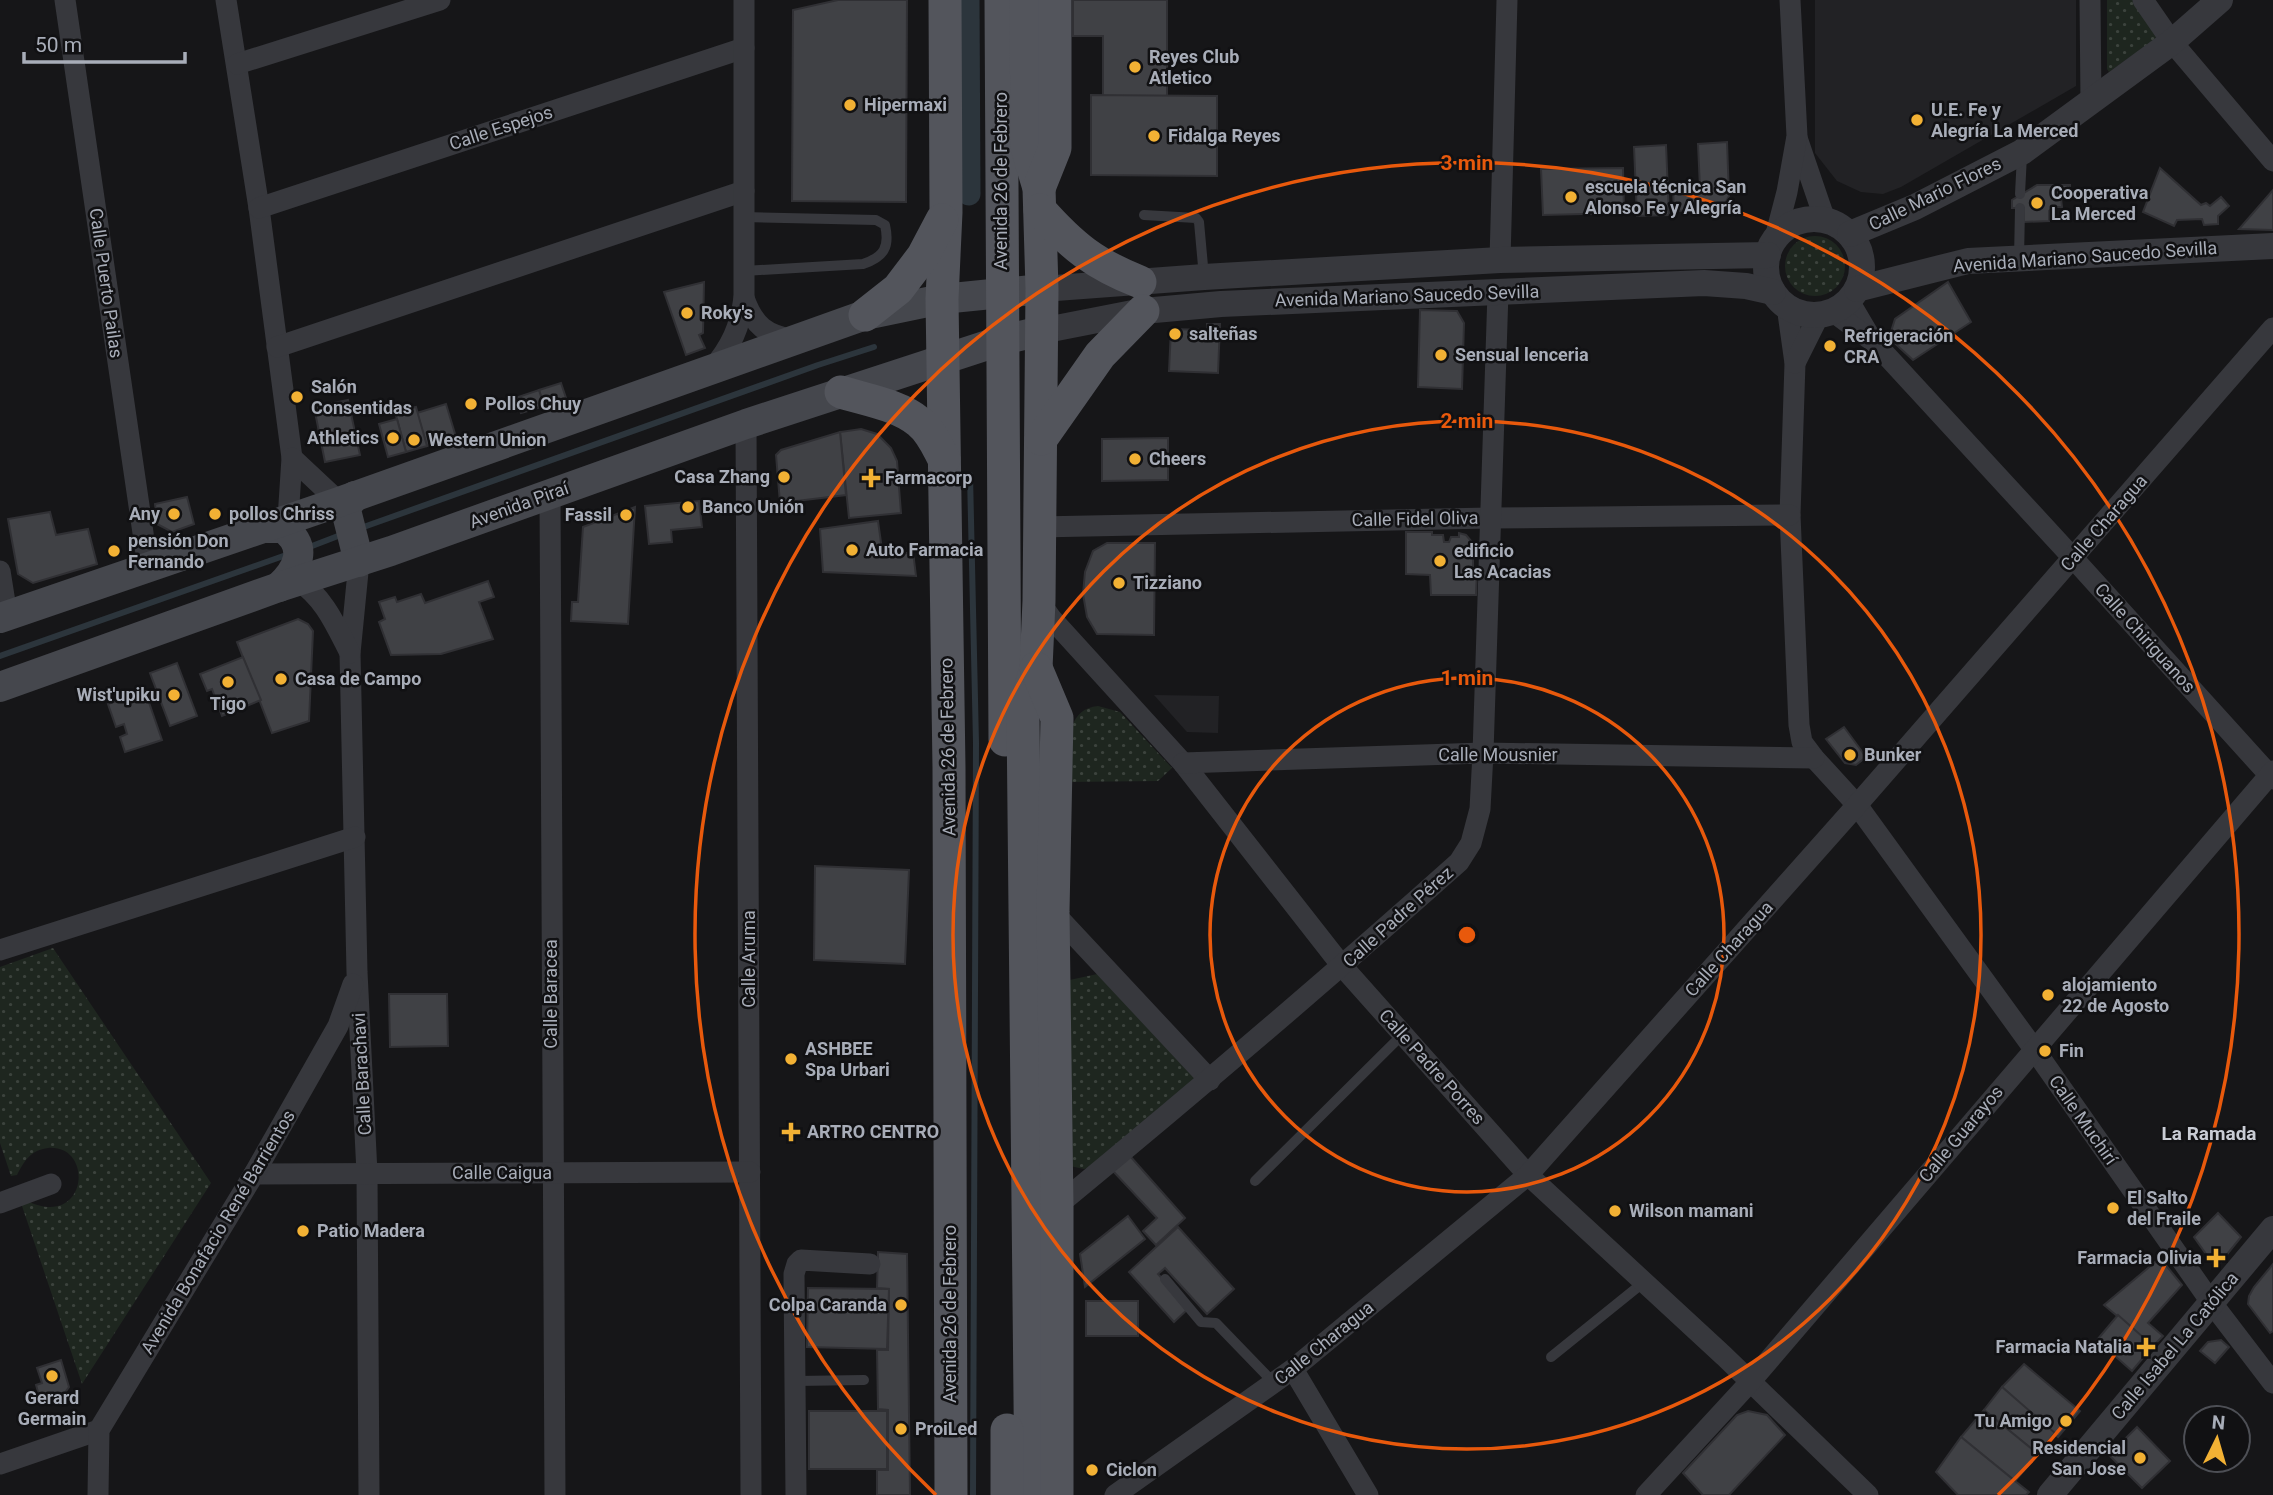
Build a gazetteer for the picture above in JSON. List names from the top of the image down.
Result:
{
  "streets": {
    "main road": ["Avenida 26 de Febrero", "Avenida Piraí"],
    "street": [
      "Calle Espejos",
      "Calle Mario Flores",
      "Avenida Mariano Saucedo Sevilla",
      "Calle Puerto Pailas",
      "Calle Fidel Oliva",
      "Calle Charagua",
      "Calle Chiriguanos",
      "Calle Mousnier",
      "Calle Padre Pérez",
      "Calle Aruma",
      "Calle Baracea",
      "Calle Padre Porres",
      "Calle Barachavi",
      "Calle Muchirí",
      "Calle Guarayos",
      "Calle Caigua",
      "Avenida Bonafacio René Barrientos",
      "Calle Isabel La Católica"
    ]
  },
  "crossings": [
    ["Avenida 26 de Febrero", "Avenida Mariano Saucedo Sevilla"],
    ["Avenida 26 de Febrero", "Avenida Piraí"],
    ["Avenida 26 de Febrero", "Calle Fidel Oliva"],
    ["Avenida 26 de Febrero", "Calle Padre Pérez"],
    ["Avenida 26 de Febrero", "Calle Padre Porres"],
    ["Calle Mario Flores", "Avenida Mariano Saucedo Sevilla"],
    ["Calle Mario Flores", "Calle Chiriguanos"],
    ["Avenida Mariano Saucedo Sevilla", "Avenida Piraí"],
    ["Avenida Mariano Saucedo Sevilla", "Calle Chiriguanos"],
    ["Avenida Mariano Saucedo Sevilla", "Calle Padre Pérez"],
    ["Avenida Piraí", "Calle Aruma"],
    ["Avenida Piraí", "Calle Baracea"],
    ["Avenida Piraí", "Calle Barachavi"],
    ["Calle Fidel Oliva", "Calle Padre Pérez"],
    ["Calle Fidel Oliva", "Calle Muchirí"],
    ["Calle Charagua", "Calle Chiriguanos"],
    ["Calle Charagua", "Calle Padre Porres"],
    ["Calle Charagua", "Calle Muchirí"],
    ["Calle Chiriguanos", "Calle Guarayos"],
    ["Calle Mousnier", "Calle Padre Pérez"],
    ["Calle Mousnier", "Calle Padre Porres"],
    ["Calle Mousnier", "Calle Muchirí"],
    ["Calle Padre Pérez", "Calle Padre Porres"],
    ["Calle Aruma", "Calle Caigua"],
    ["Calle Baracea", "Calle Caigua"],
    ["Calle Padre Porres", "Calle Guarayos"],
    ["Calle Barachavi", "Calle Caigua"],
    ["Calle Barachavi", "Avenida Bonafacio René Barrientos"],
    ["Calle Muchirí", "Calle Guarayos"],
    ["Calle Muchirí", "Calle Isabel La Católica"],
    ["Calle Caigua", "Avenida Bonafacio René Barrientos"]
  ],
  "districts": ["La Ramada"],
  "places": {
    "other": [
      "Reyes Club Atletico",
      "Hipermaxi",
      "U.E. Fe y Alegría La Merced",
      "Fidalga Reyes",
      "escuela técnica San Alonso Fe y Alegría",
      "Cooperativa La Merced",
      "Roky's",
      "salteñas",
      "Refrigeración CRA",
      "Sensual lenceria",
      "Salón Consentidas",
      "Pollos Chuy",
      "Athletics",
      "Western Union",
      "Cheers",
      "Casa Zhang",
      "Banco Unión",
      "Any",
      "pollos Chriss",
      "Fassil",
      "Auto Farmacia",
      "pensión Don Fernando",
      "edificio Las Acacias",
      "Tizziano",
      "Casa de Campo",
      "Tigo",
      "Wist'upiku",
      "Bunker",
      "alojamiento 22 de Agosto",
      "Fin",
      "ASHBEE Spa Urbari",
      "El Salto del Fraile",
      "Wilson mamani",
      "Patio Madera",
      "Colpa Caranda",
      "Gerard Germain",
      "Tu Amigo",
      "ProiLed",
      "Residencial San Jose",
      "Ciclon"
    ],
    "health": [
      "Farmacorp",
      "ARTRO CENTRO",
      "Farmacia Olivia",
      "Farmacia Natalia"
    ]
  },
  "scale_bar": "50 m",
  "north": "top",
  "rings": ["3 min", "2 min", "1 min"]
}
